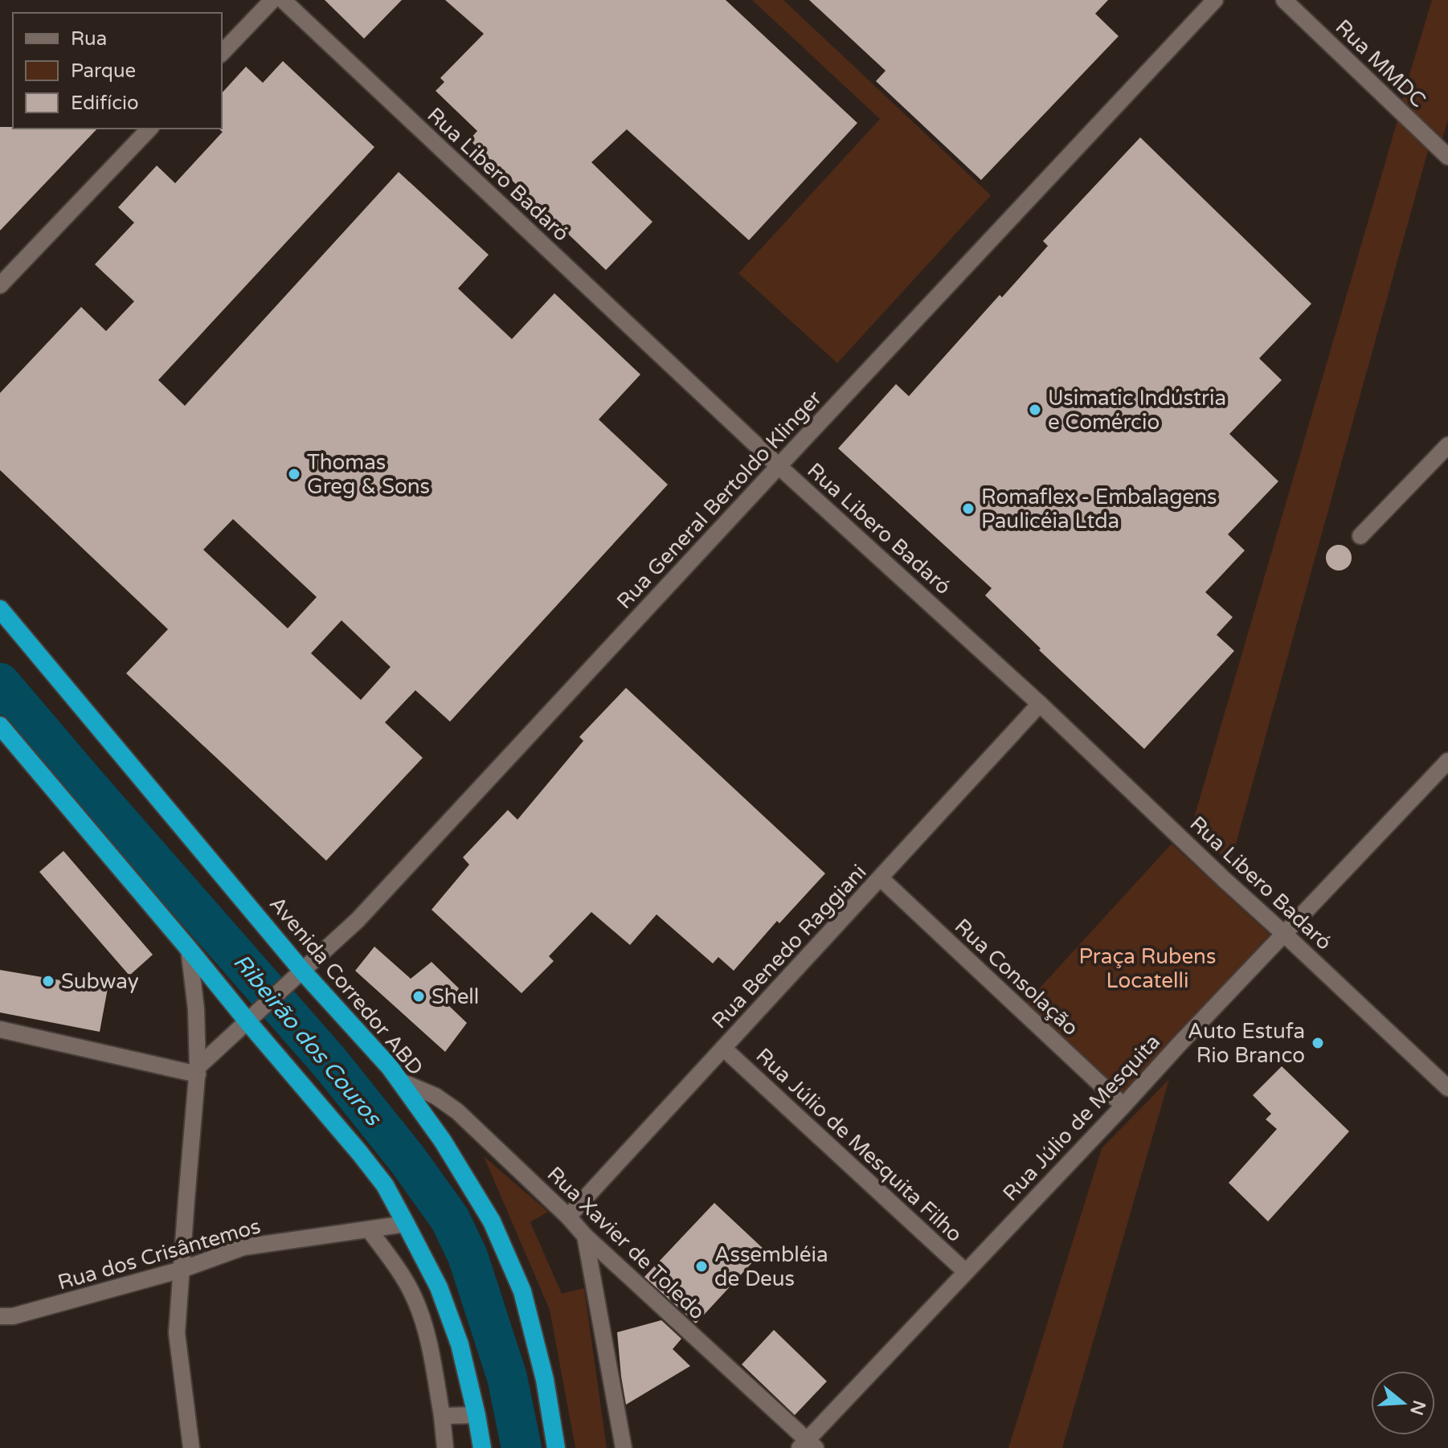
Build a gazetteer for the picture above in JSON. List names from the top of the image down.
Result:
{
  "streets": {
    "highway": ["Avenida Corredor ABD"],
    "street": [
      "Rua MMDC",
      "Rua Libero Badaró",
      "Rua General Bertoldo Klinger",
      "Rua Benedo Raggiani",
      "Rua Consolação",
      "Rua Júlio de Mesquita",
      "Rua Júlio de Mesquita Filho",
      "Rua Xavier de Toledo",
      "Rua dos Crisântemos"
    ]
  },
  "crossings": [
    ["Rua Libero Badaró", "Rua General Bertoldo Klinger"],
    ["Rua Libero Badaró", "Rua Benedo Raggiani"],
    ["Rua Libero Badaró", "Rua Júlio de Mesquita"],
    ["Rua General Bertoldo Klinger", "Avenida Corredor ABD"],
    ["Rua Benedo Raggiani", "Rua Consolação"],
    ["Rua Benedo Raggiani", "Rua Júlio de Mesquita Filho"],
    ["Rua Benedo Raggiani", "Rua Xavier de Toledo"],
    ["Rua Consolação", "Rua Júlio de Mesquita"],
    ["Avenida Corredor ABD", "Rua Xavier de Toledo"],
    ["Rua Júlio de Mesquita", "Rua Júlio de Mesquita Filho"],
    ["Rua Júlio de Mesquita", "Rua Xavier de Toledo"]
  ],
  "water": ["Ribeirão dos Couros"],
  "parks": ["Praça Rubens Locatelli"],
  "places": [
    "Usimatic Indústria e Comércio",
    "Thomas Greg & Sons",
    "Romaflex - Embalagens Paulicéia Ltda",
    "Subway",
    "Shell",
    "Auto Estufa Rio Branco",
    "Assembléia de Deus"
  ],
  "legend": ["Rua", "Parque", "Edifício"],
  "north": "right"
}
